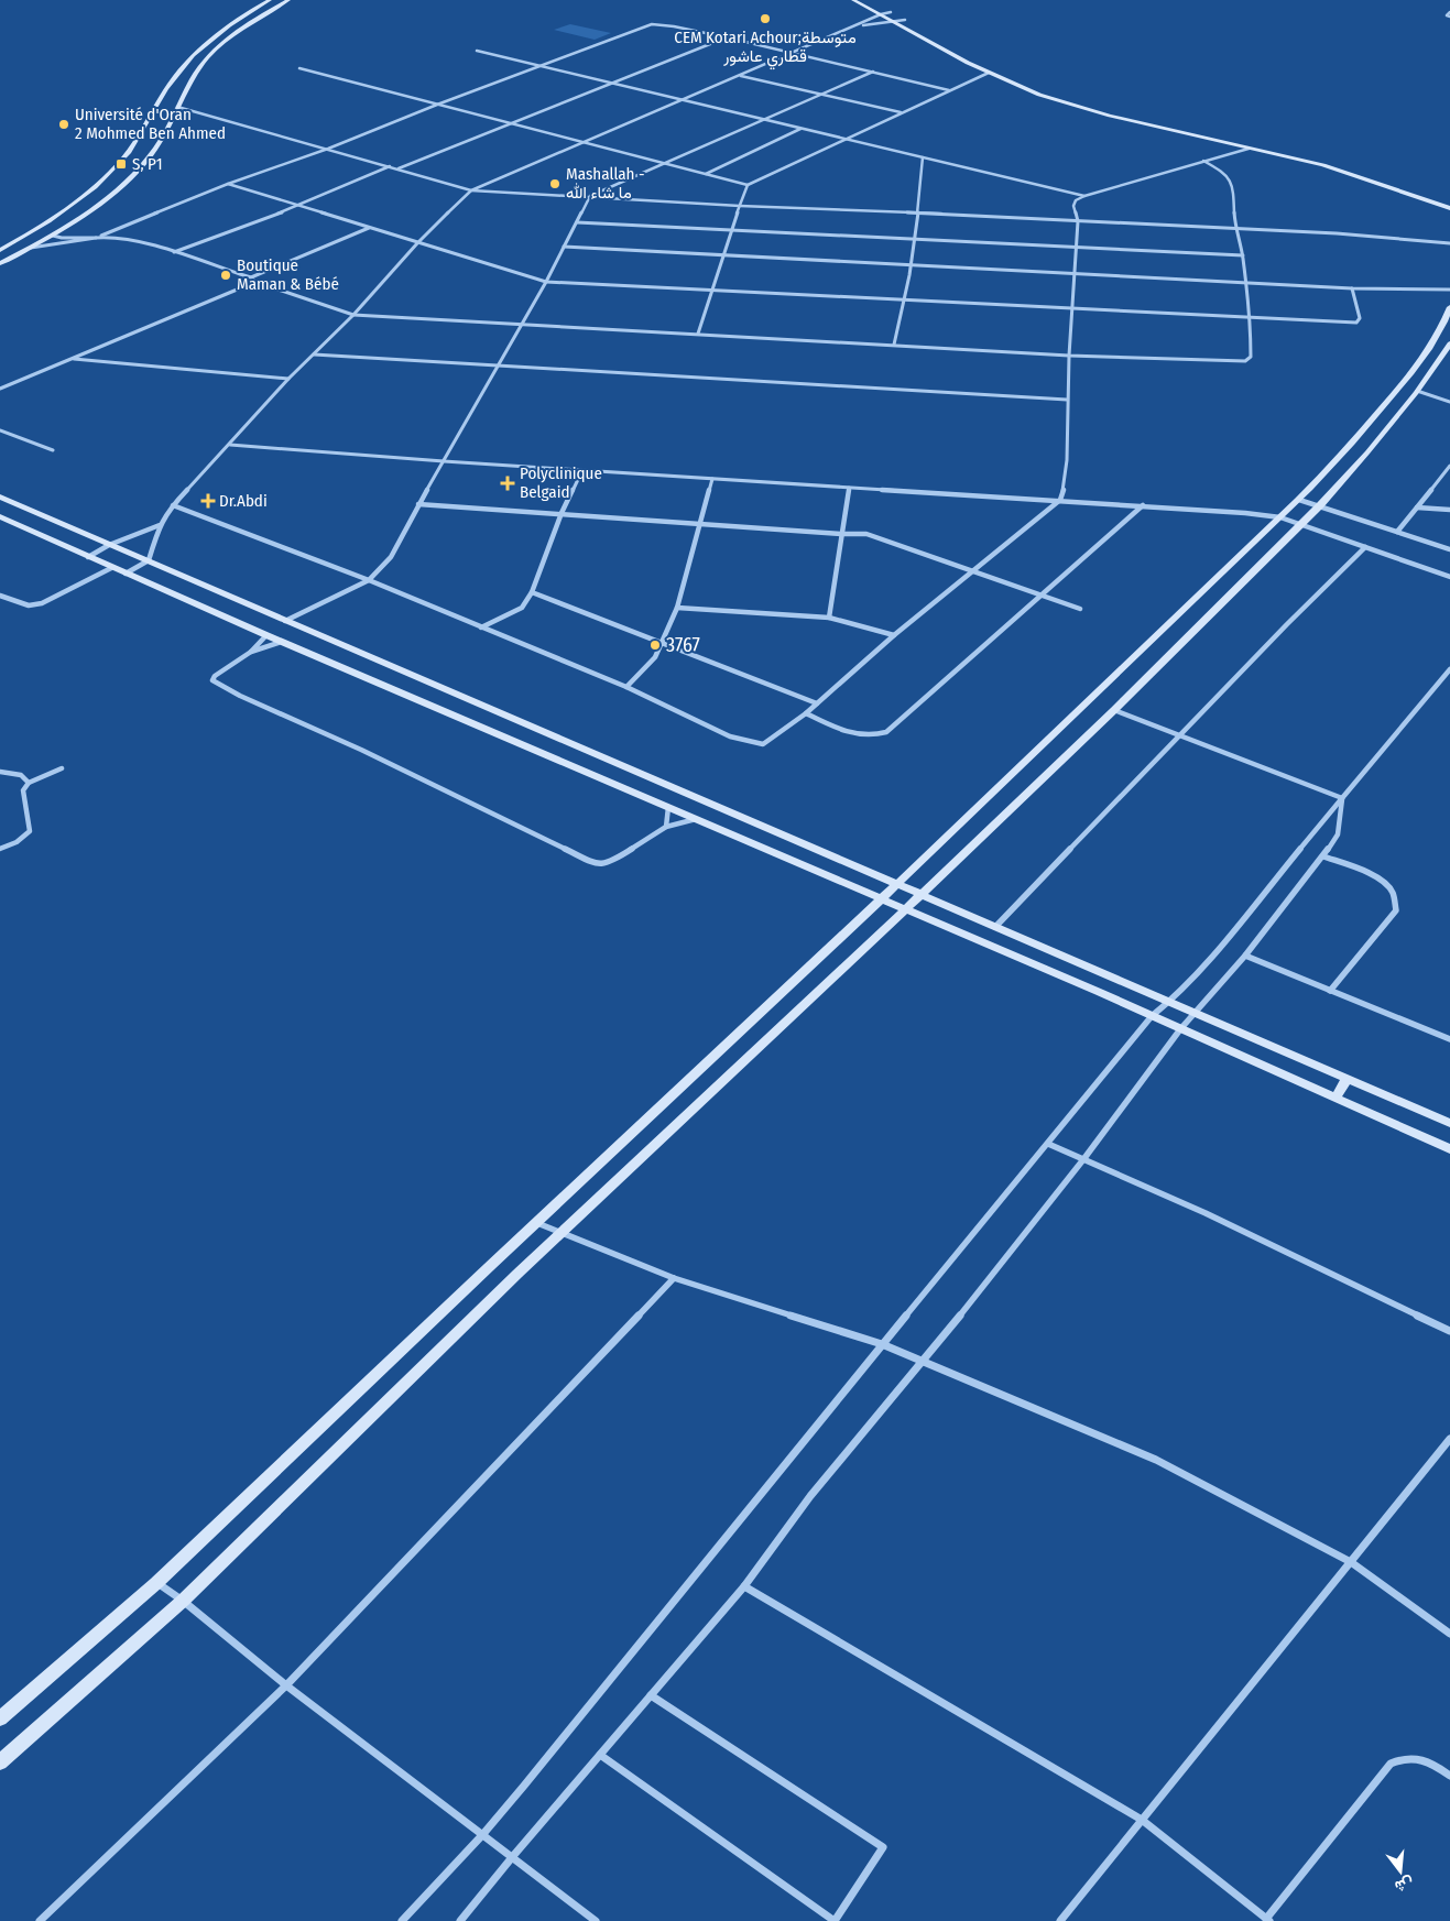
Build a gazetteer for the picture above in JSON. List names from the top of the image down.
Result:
{
  "places": {
    "other": [
      "CEM Kotari Achour;متوسطة قطاري عاشور",
      "Université d'Oran 2 Mohmed Ben Ahmed",
      "Mashallah - ما شاء الله",
      "Boutique Maman & Bébé",
      "3767"
    ],
    "transit": ["S, P1"],
    "health": ["Polyclinique Belgaid", "Dr.Abdi"]
  },
  "north": "bottom"
}
